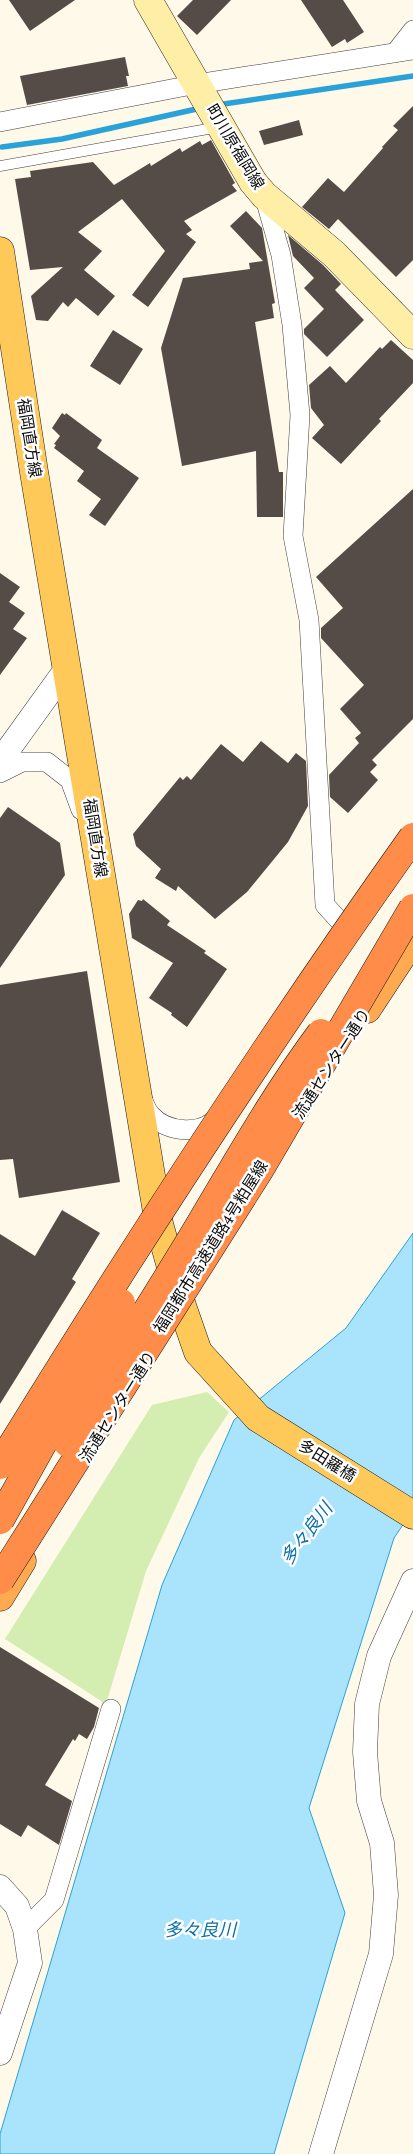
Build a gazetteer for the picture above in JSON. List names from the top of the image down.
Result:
{
  "streets": {
    "highway": ["流通センター通り", "福岡都市高速道路4号粕屋線"],
    "main road": ["町川原福岡線", "福岡直方線", "多田羅橋"]
  },
  "crossings": [
    ["福岡直方線", "流通センター通り"],
    ["福岡直方線", "多田羅橋"],
    ["流通センター通り", "福岡都市高速道路4号粕屋線"]
  ],
  "water": ["多々良川"]
}
